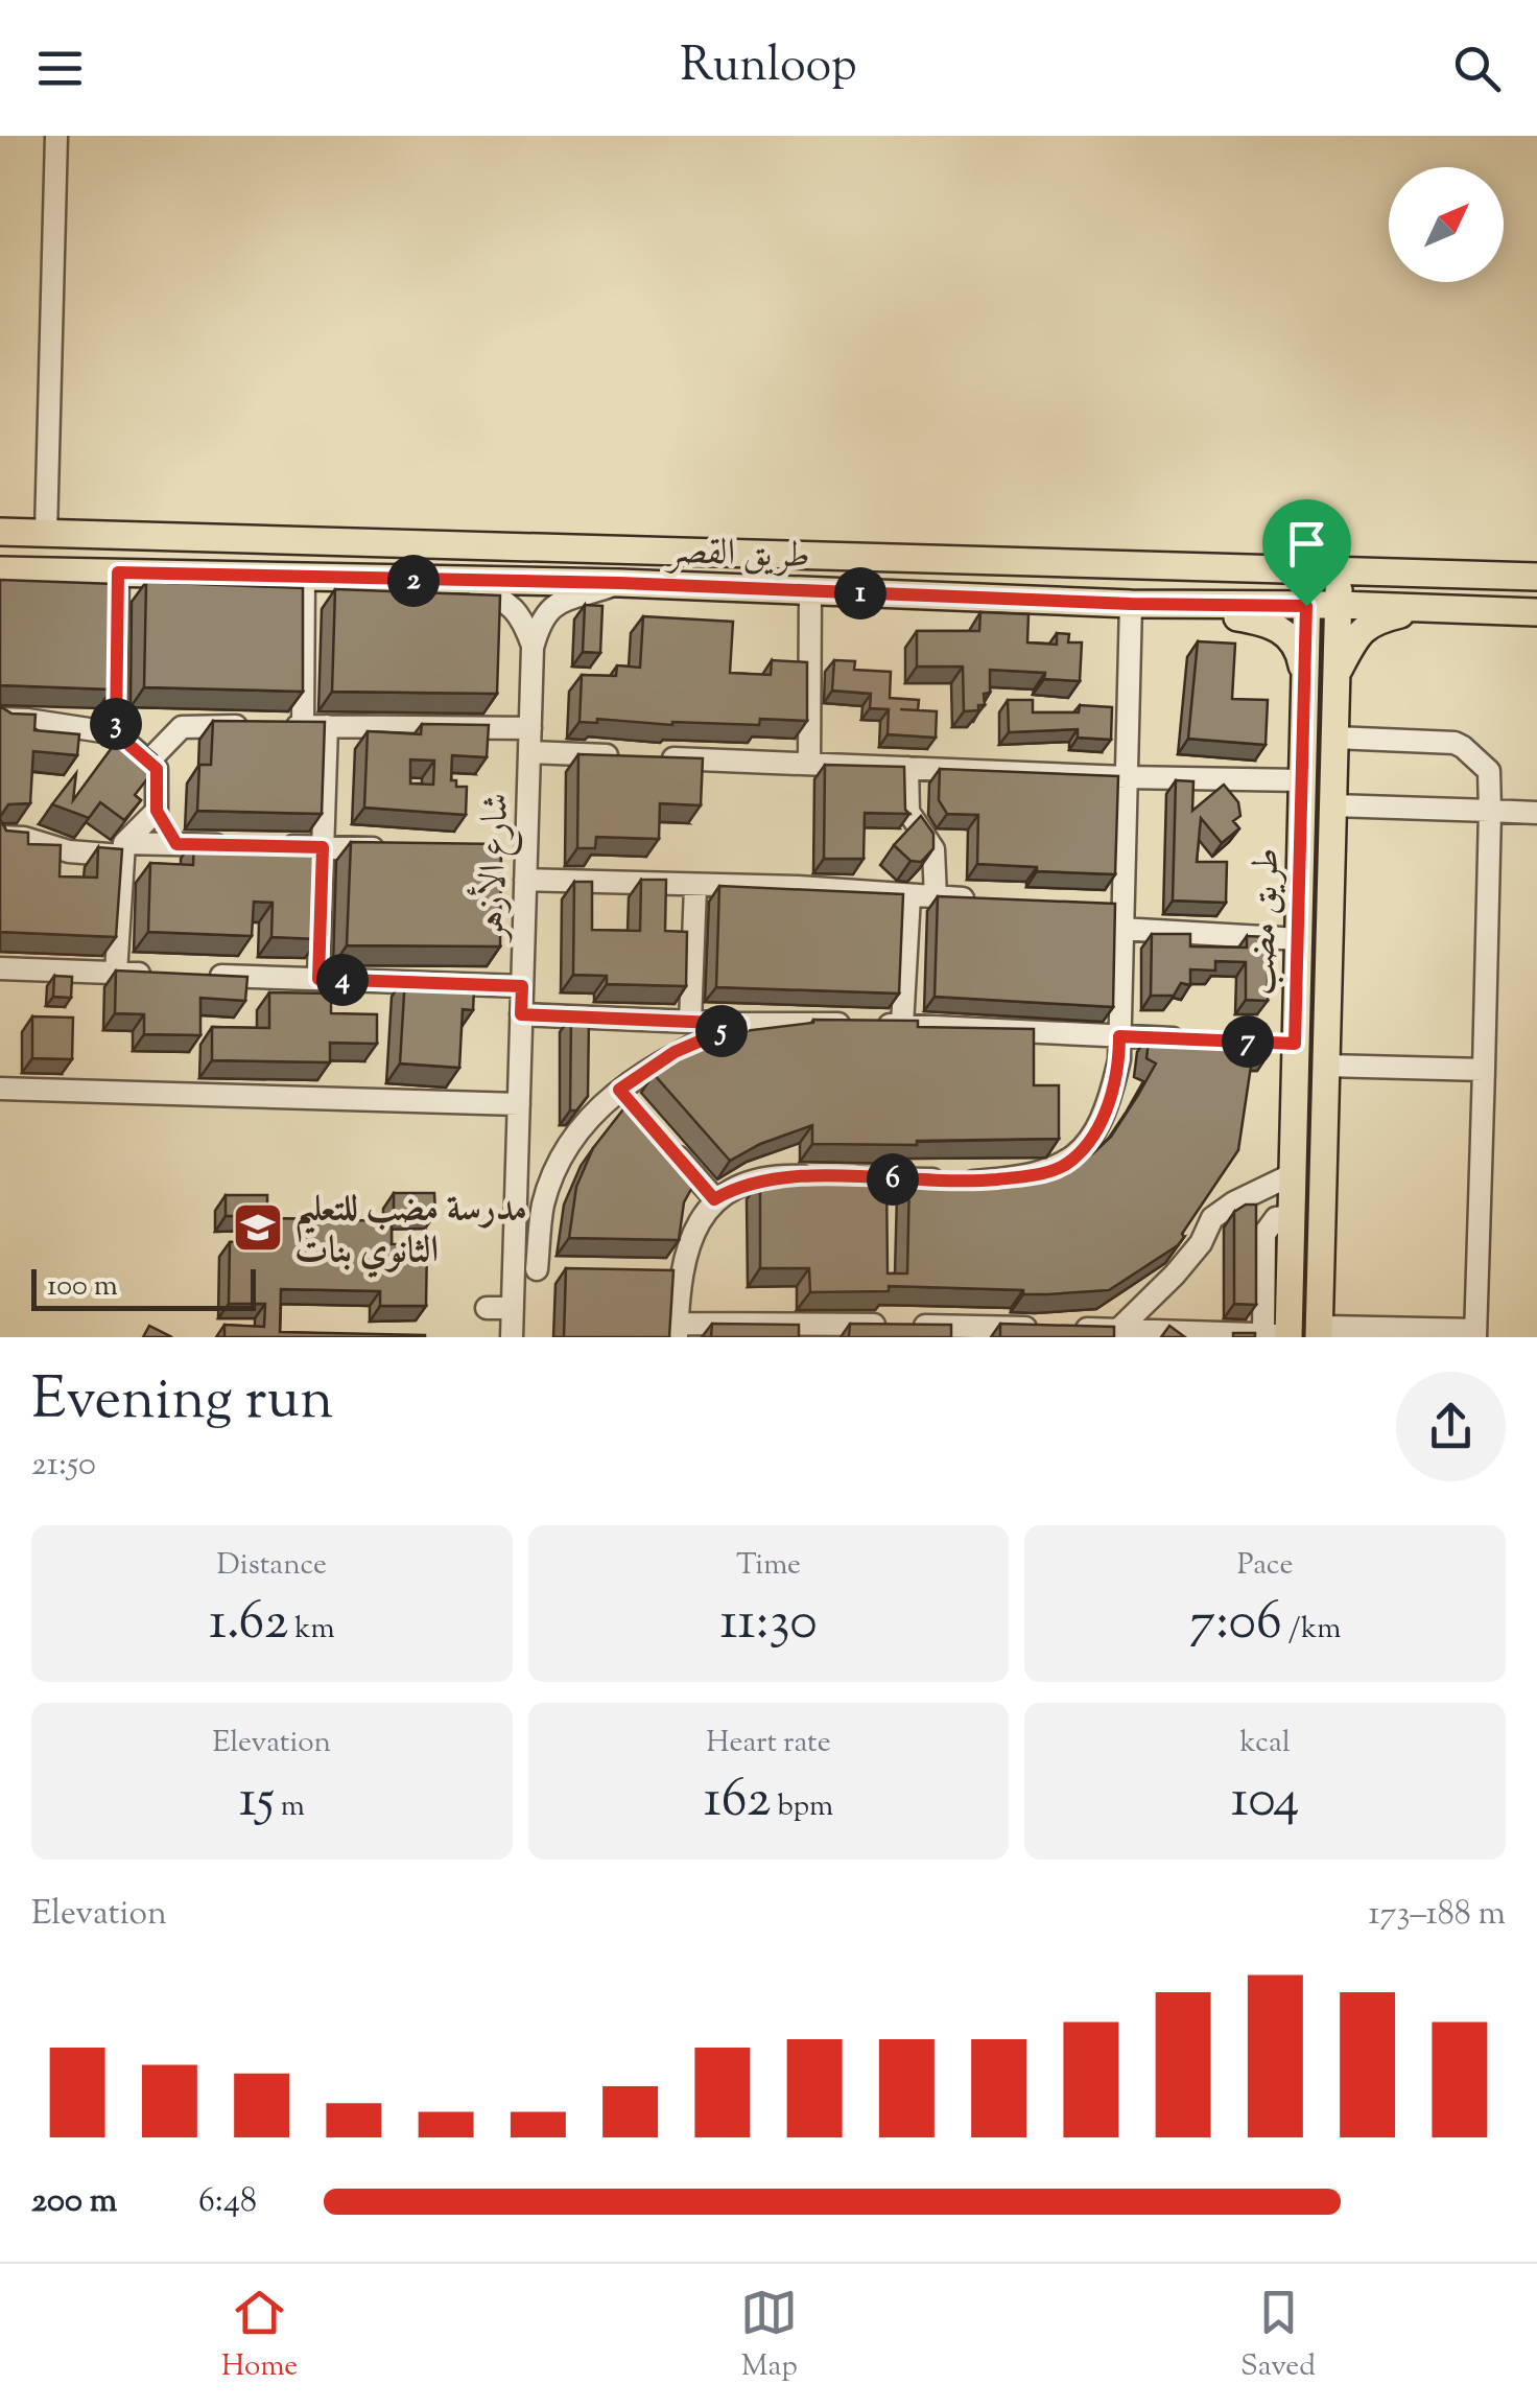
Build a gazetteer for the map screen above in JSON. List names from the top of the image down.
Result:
{
  "streets": {
    "main road": ["طريق القصر", "طريق مضب"],
    "street": ["شارع الأزهر"]
  },
  "crossings": [
    ["طريق القصر", "شارع الأزهر"],
    ["طريق القصر", "طريق مضب"]
  ],
  "places": {
    "school or university": ["مدرسة مضب للتعليم الثانوي بنات"]
  },
  "scale_bar": "100 m",
  "north": "top right",
  "page": {
    "header": "Runloop",
    "pins": [
      "2",
      "1",
      "3",
      "4",
      "5",
      "7",
      "6"
    ],
    "scale": "100 m",
    "heading": ["Evening run", "21:50"],
    "stats": [
      ["Distance", "1.62 km"],
      ["Time", "11:30"],
      ["Pace", "7:06 /km"],
      ["Elevation", "15 m"],
      ["Heart rate", "162 bpm"],
      ["kcal", "104"]
    ],
    "chart": ["Elevation", "173–188 m"],
    "list": [
      {
        "name": "200 m",
        "note": "6:48"
      }
    ],
    "tabs": ["Home", "Map", "Saved"]
  }
}
